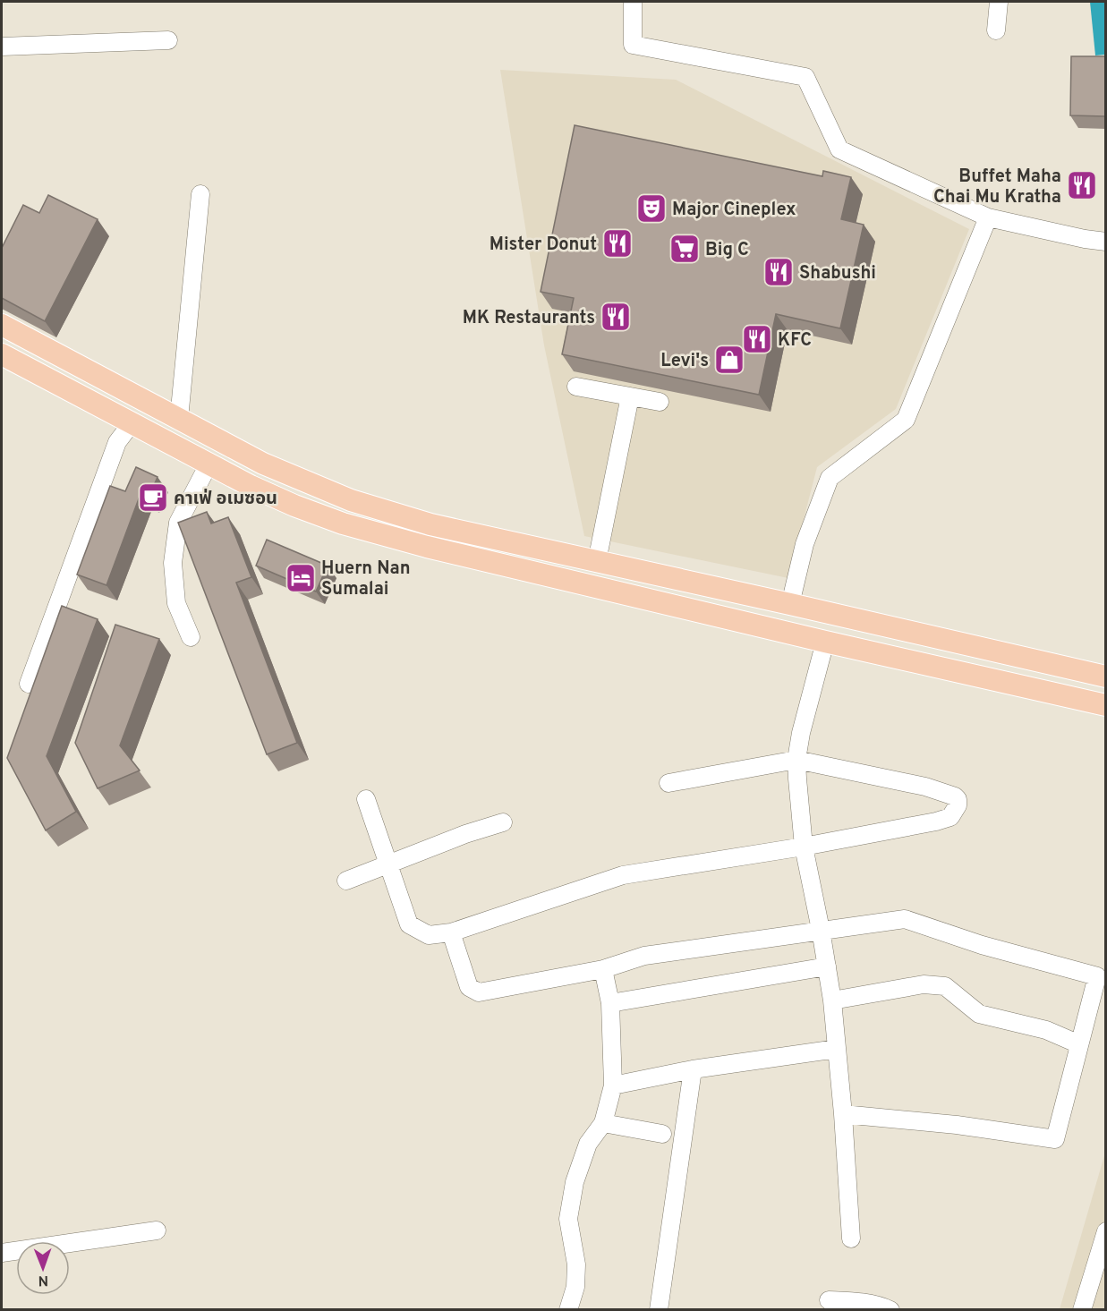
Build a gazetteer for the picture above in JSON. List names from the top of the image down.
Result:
{
  "places": {
    "restaurant": [
      "Buffet Maha Chai Mu Kratha",
      "Mister Donut",
      "Shabushi",
      "MK Restaurants",
      "KFC"
    ],
    "theatre": ["Major Cineplex"],
    "supermarket": ["Big C"],
    "shop": ["Levi's"],
    "cafe": ["คาเฟ่ อเมซอน"],
    "hotel": ["Huern Nan Sumalai"]
  },
  "north": "bottom"
}
